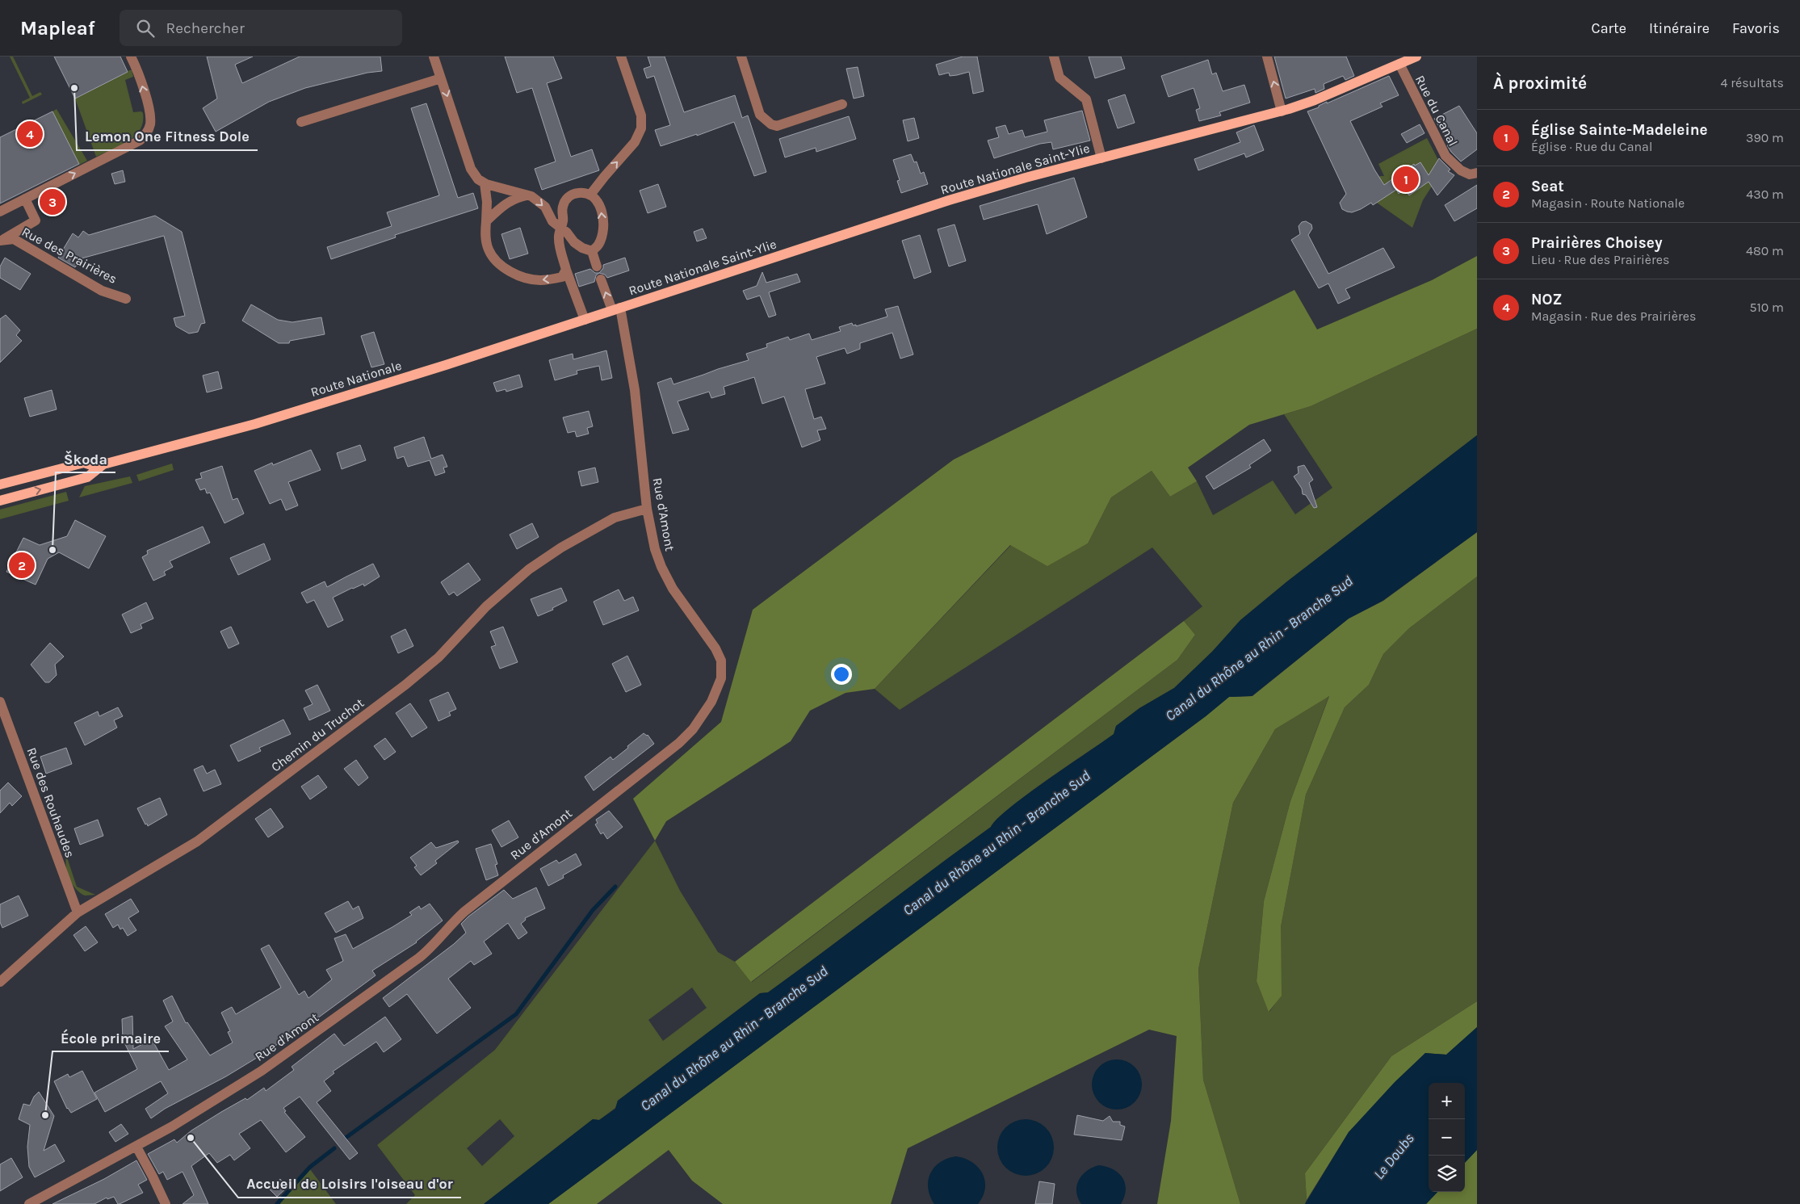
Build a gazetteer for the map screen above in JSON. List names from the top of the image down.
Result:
{
  "streets": {
    "main road": ["Route Nationale Saint-Ylie", "Route Nationale"],
    "street": [
      "Rue du Canal",
      "Rue des Prairières",
      "Rue d'Amont",
      "Chemin du Truchot",
      "Rue des Rouhaudes"
    ]
  },
  "crossings": [
    ["Rue du Canal", "Route Nationale Saint-Ylie"],
    ["Route Nationale Saint-Ylie", "Route Nationale"],
    ["Route Nationale Saint-Ylie", "Rue d'Amont"],
    ["Route Nationale", "Rue d'Amont"],
    ["Rue d'Amont", "Chemin du Truchot"],
    ["Chemin du Truchot", "Rue des Rouhaudes"]
  ],
  "water": ["Canal du Rhône au Rhin - Branche Sud", "Le Doubs"],
  "places": [
    "Lemon One Fitness Dole",
    "Škoda",
    "École primaire",
    "Accueil de Loisirs l'oiseau d'or"
  ],
  "page": {
    "header": "Mapleaf",
    "search": "Rechercher",
    "nav": ["Carte", "Itinéraire", "Favoris"],
    "heading": ["À proximité", "4 résultats"],
    "list": [
      {
        "mark": "1",
        "name": "Église Sainte-Madeleine",
        "note": "Église · Rue du Canal",
        "value": "390 m"
      },
      {
        "mark": "2",
        "name": "Seat",
        "note": "Magasin · Route Nationale",
        "value": "430 m"
      },
      {
        "mark": "3",
        "name": "Prairières Choisey",
        "note": "Lieu · Rue des Prairières",
        "value": "480 m"
      },
      {
        "mark": "4",
        "name": "NOZ",
        "note": "Magasin · Rue des Prairières",
        "value": "510 m"
      }
    ],
    "pins": [
      "4",
      "1",
      "3",
      "2"
    ],
    "map_buttons": ["+", "−"]
  }
}
